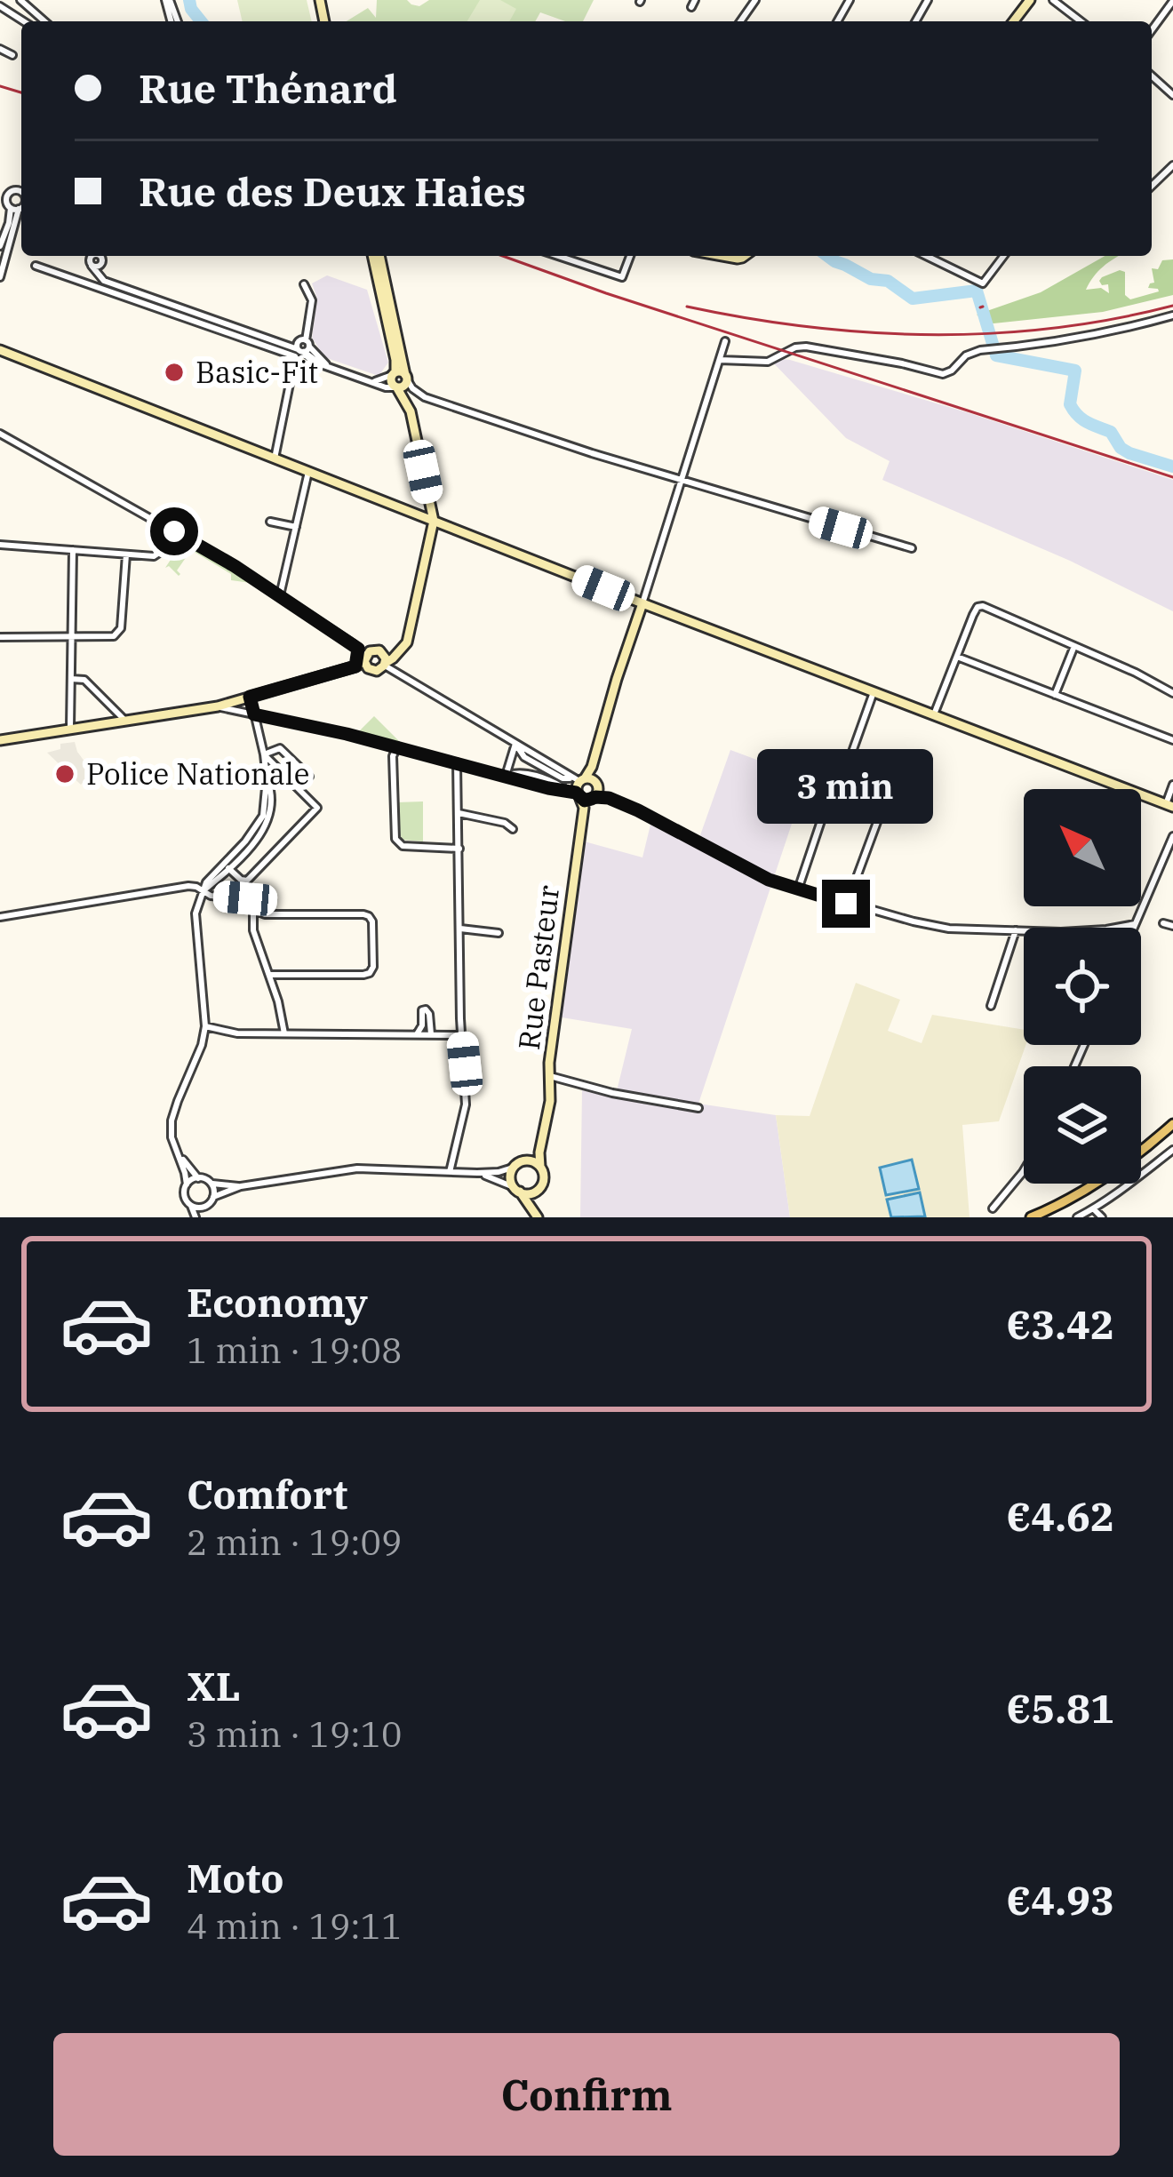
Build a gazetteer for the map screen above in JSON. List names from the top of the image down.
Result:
{
  "streets": {
    "street": ["Rue Pasteur"]
  },
  "places": ["Basic-Fit", "Police Nationale"],
  "north": "top left",
  "page": {
    "banner": ["Rue Thénard", "Rue des Deux Haies"],
    "bubble": "3 min",
    "list": [
      {
        "name": "Economy",
        "note": "1 min · 19:08",
        "value": "€3.42"
      },
      {
        "name": "Comfort",
        "note": "2 min · 19:09",
        "value": "€4.62"
      },
      {
        "name": "XL",
        "note": "3 min · 19:10",
        "value": "€5.81"
      },
      {
        "name": "Moto",
        "note": "4 min · 19:11",
        "value": "€4.93"
      }
    ],
    "buttons": "Confirm"
  }
}
